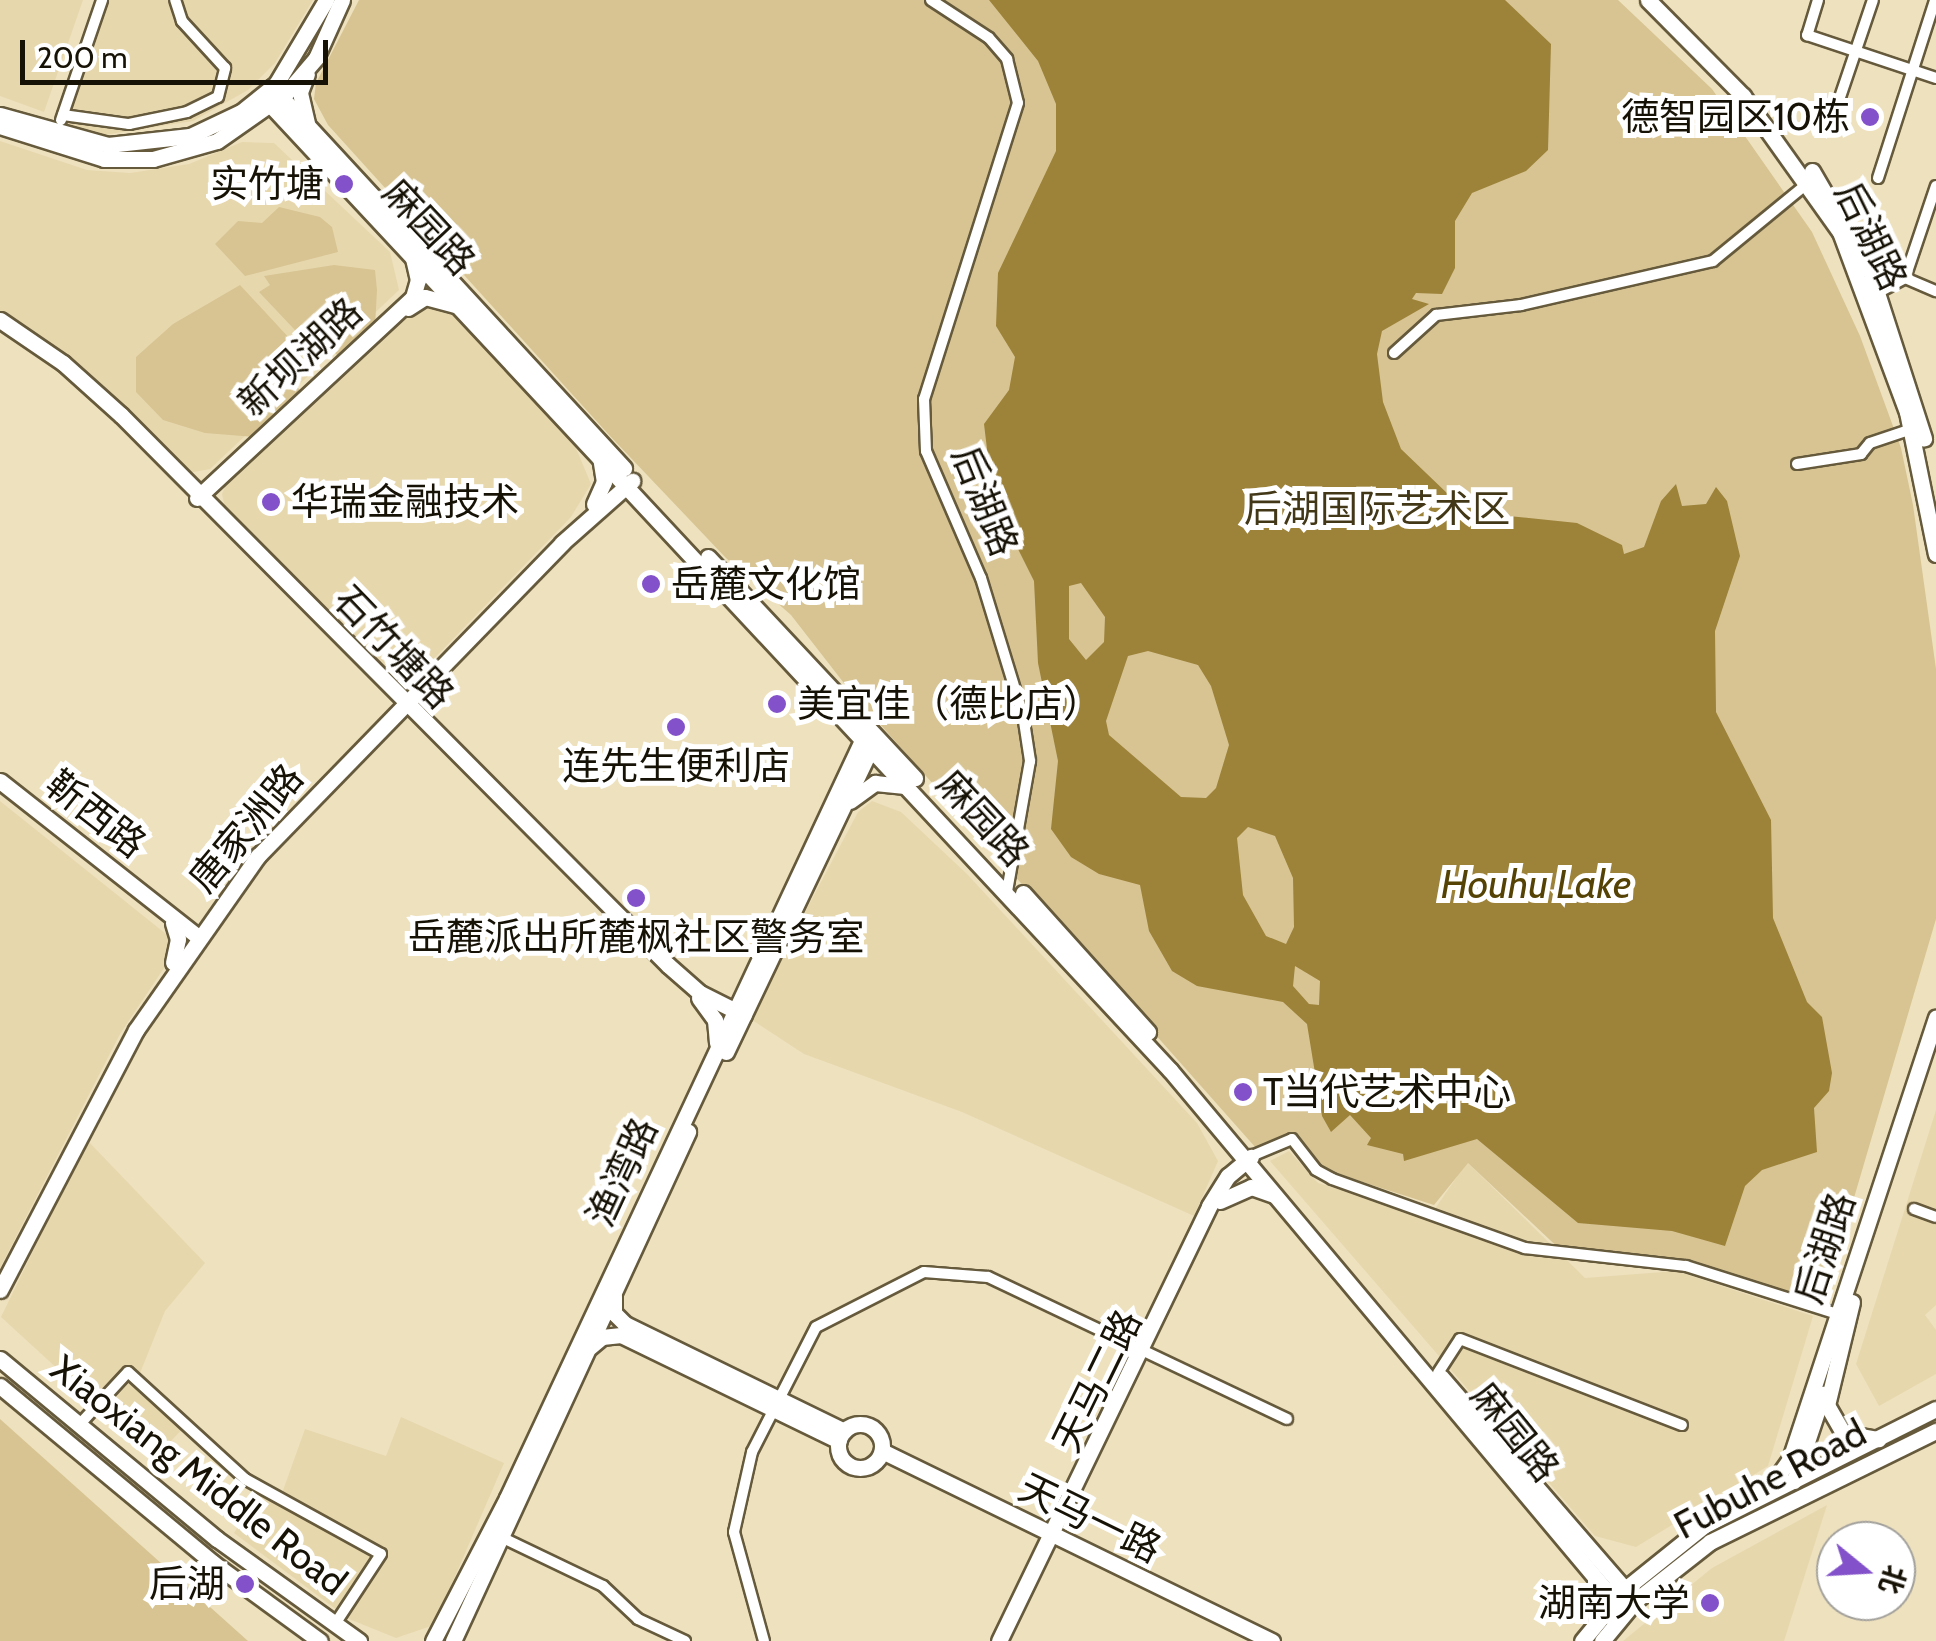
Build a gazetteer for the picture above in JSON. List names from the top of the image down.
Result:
{
  "streets": {
    "main road": [
      "麻园路",
      "后湖路",
      "新坝湖路",
      "石竹塘路",
      "靳西路",
      "唐家洲路",
      "渔湾路",
      "天马二路",
      "Xiaoxiang Middle Road",
      "Fubuhe Road",
      "天马一路"
    ]
  },
  "crossings": [
    ["麻园路", "后湖路"],
    ["麻园路", "新坝湖路"],
    ["麻园路", "唐家洲路"],
    ["麻园路", "渔湾路"],
    ["麻园路", "天马二路"],
    ["麻园路", "Fubuhe Road"],
    ["新坝湖路", "石竹塘路"],
    ["石竹塘路", "唐家洲路"],
    ["石竹塘路", "渔湾路"],
    ["靳西路", "唐家洲路"],
    ["渔湾路", "天马一路"],
    ["天马二路", "天马一路"]
  ],
  "water": ["Houhu Lake"],
  "parks": ["后湖国际艺术区"],
  "places": [
    "德智园区10栋",
    "实竹塘",
    "华瑞金融技术",
    "岳麓文化馆",
    "美宜佳（德比店）",
    "连先生便利店",
    "岳麓派出所麓枫社区警务室",
    "T当代艺术中心",
    "后湖",
    "湖南大学"
  ],
  "scale_bar": "200 m",
  "north": "right"
}
